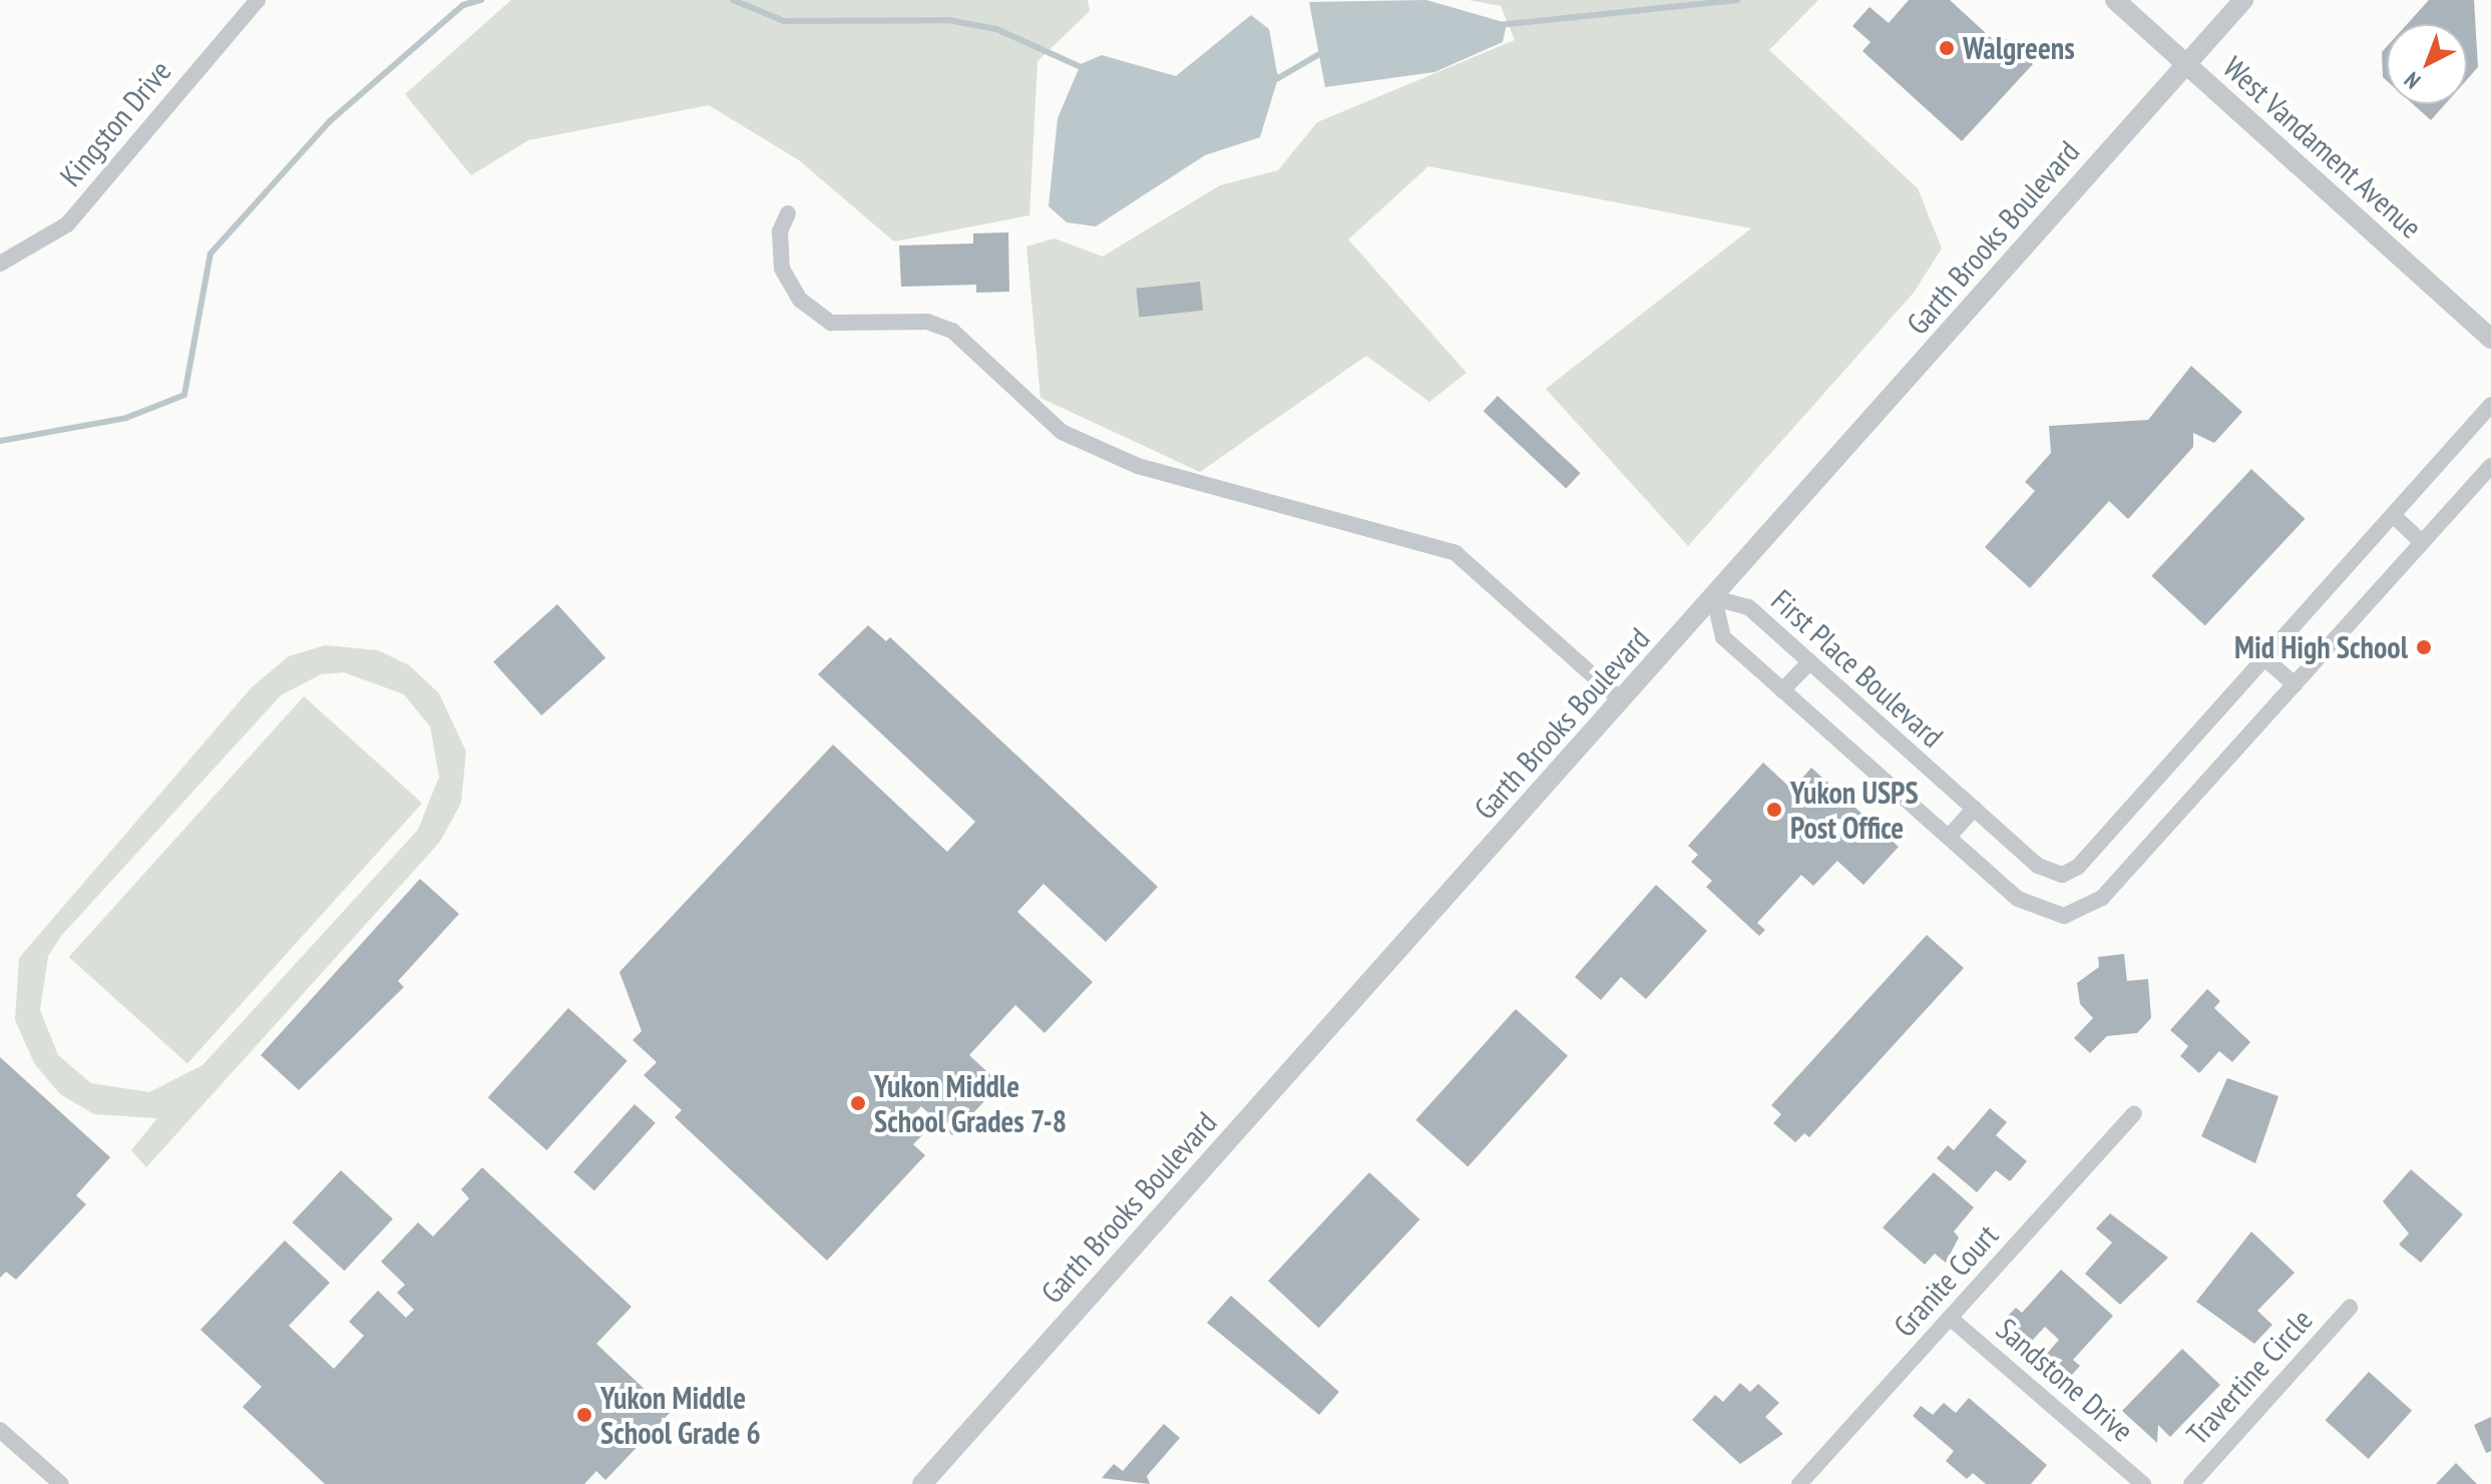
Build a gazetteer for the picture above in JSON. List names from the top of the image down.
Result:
{
  "streets": {
    "street": [
      "Kingston Drive",
      "West Vandament Avenue",
      "Garth Brooks Boulevard",
      "First Place Boulevard",
      "Granite Court",
      "Travertine Circle",
      "Sandstone Drive"
    ]
  },
  "crossings": [
    ["West Vandament Avenue", "Garth Brooks Boulevard"],
    ["Garth Brooks Boulevard", "First Place Boulevard"],
    ["Granite Court", "Sandstone Drive"]
  ],
  "places": [
    "Walgreens",
    "Mid High School",
    "Yukon USPS Post Office",
    "Yukon Middle School Grades 7-8",
    "Yukon Middle School Grade 6"
  ],
  "north": "bottom left"
}
